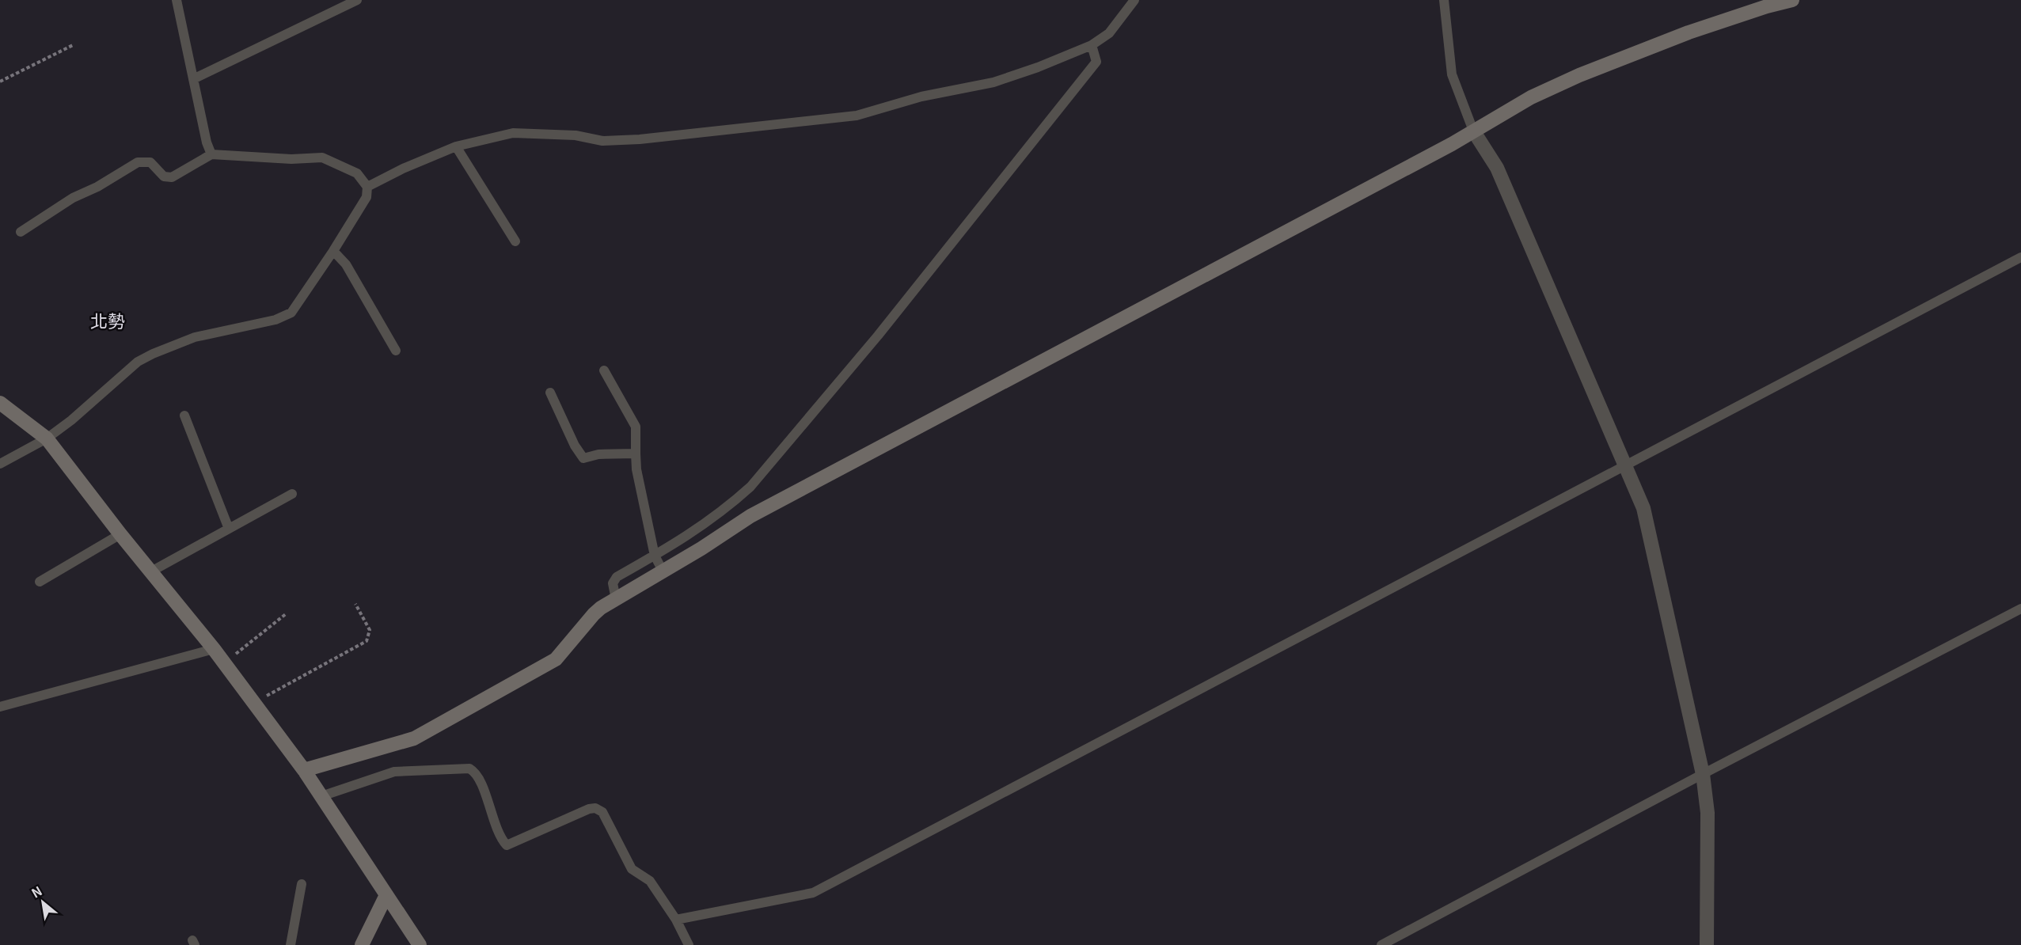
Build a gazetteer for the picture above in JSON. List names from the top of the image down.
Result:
{
  "districts": ["北勢"],
  "north": "top left"
}
